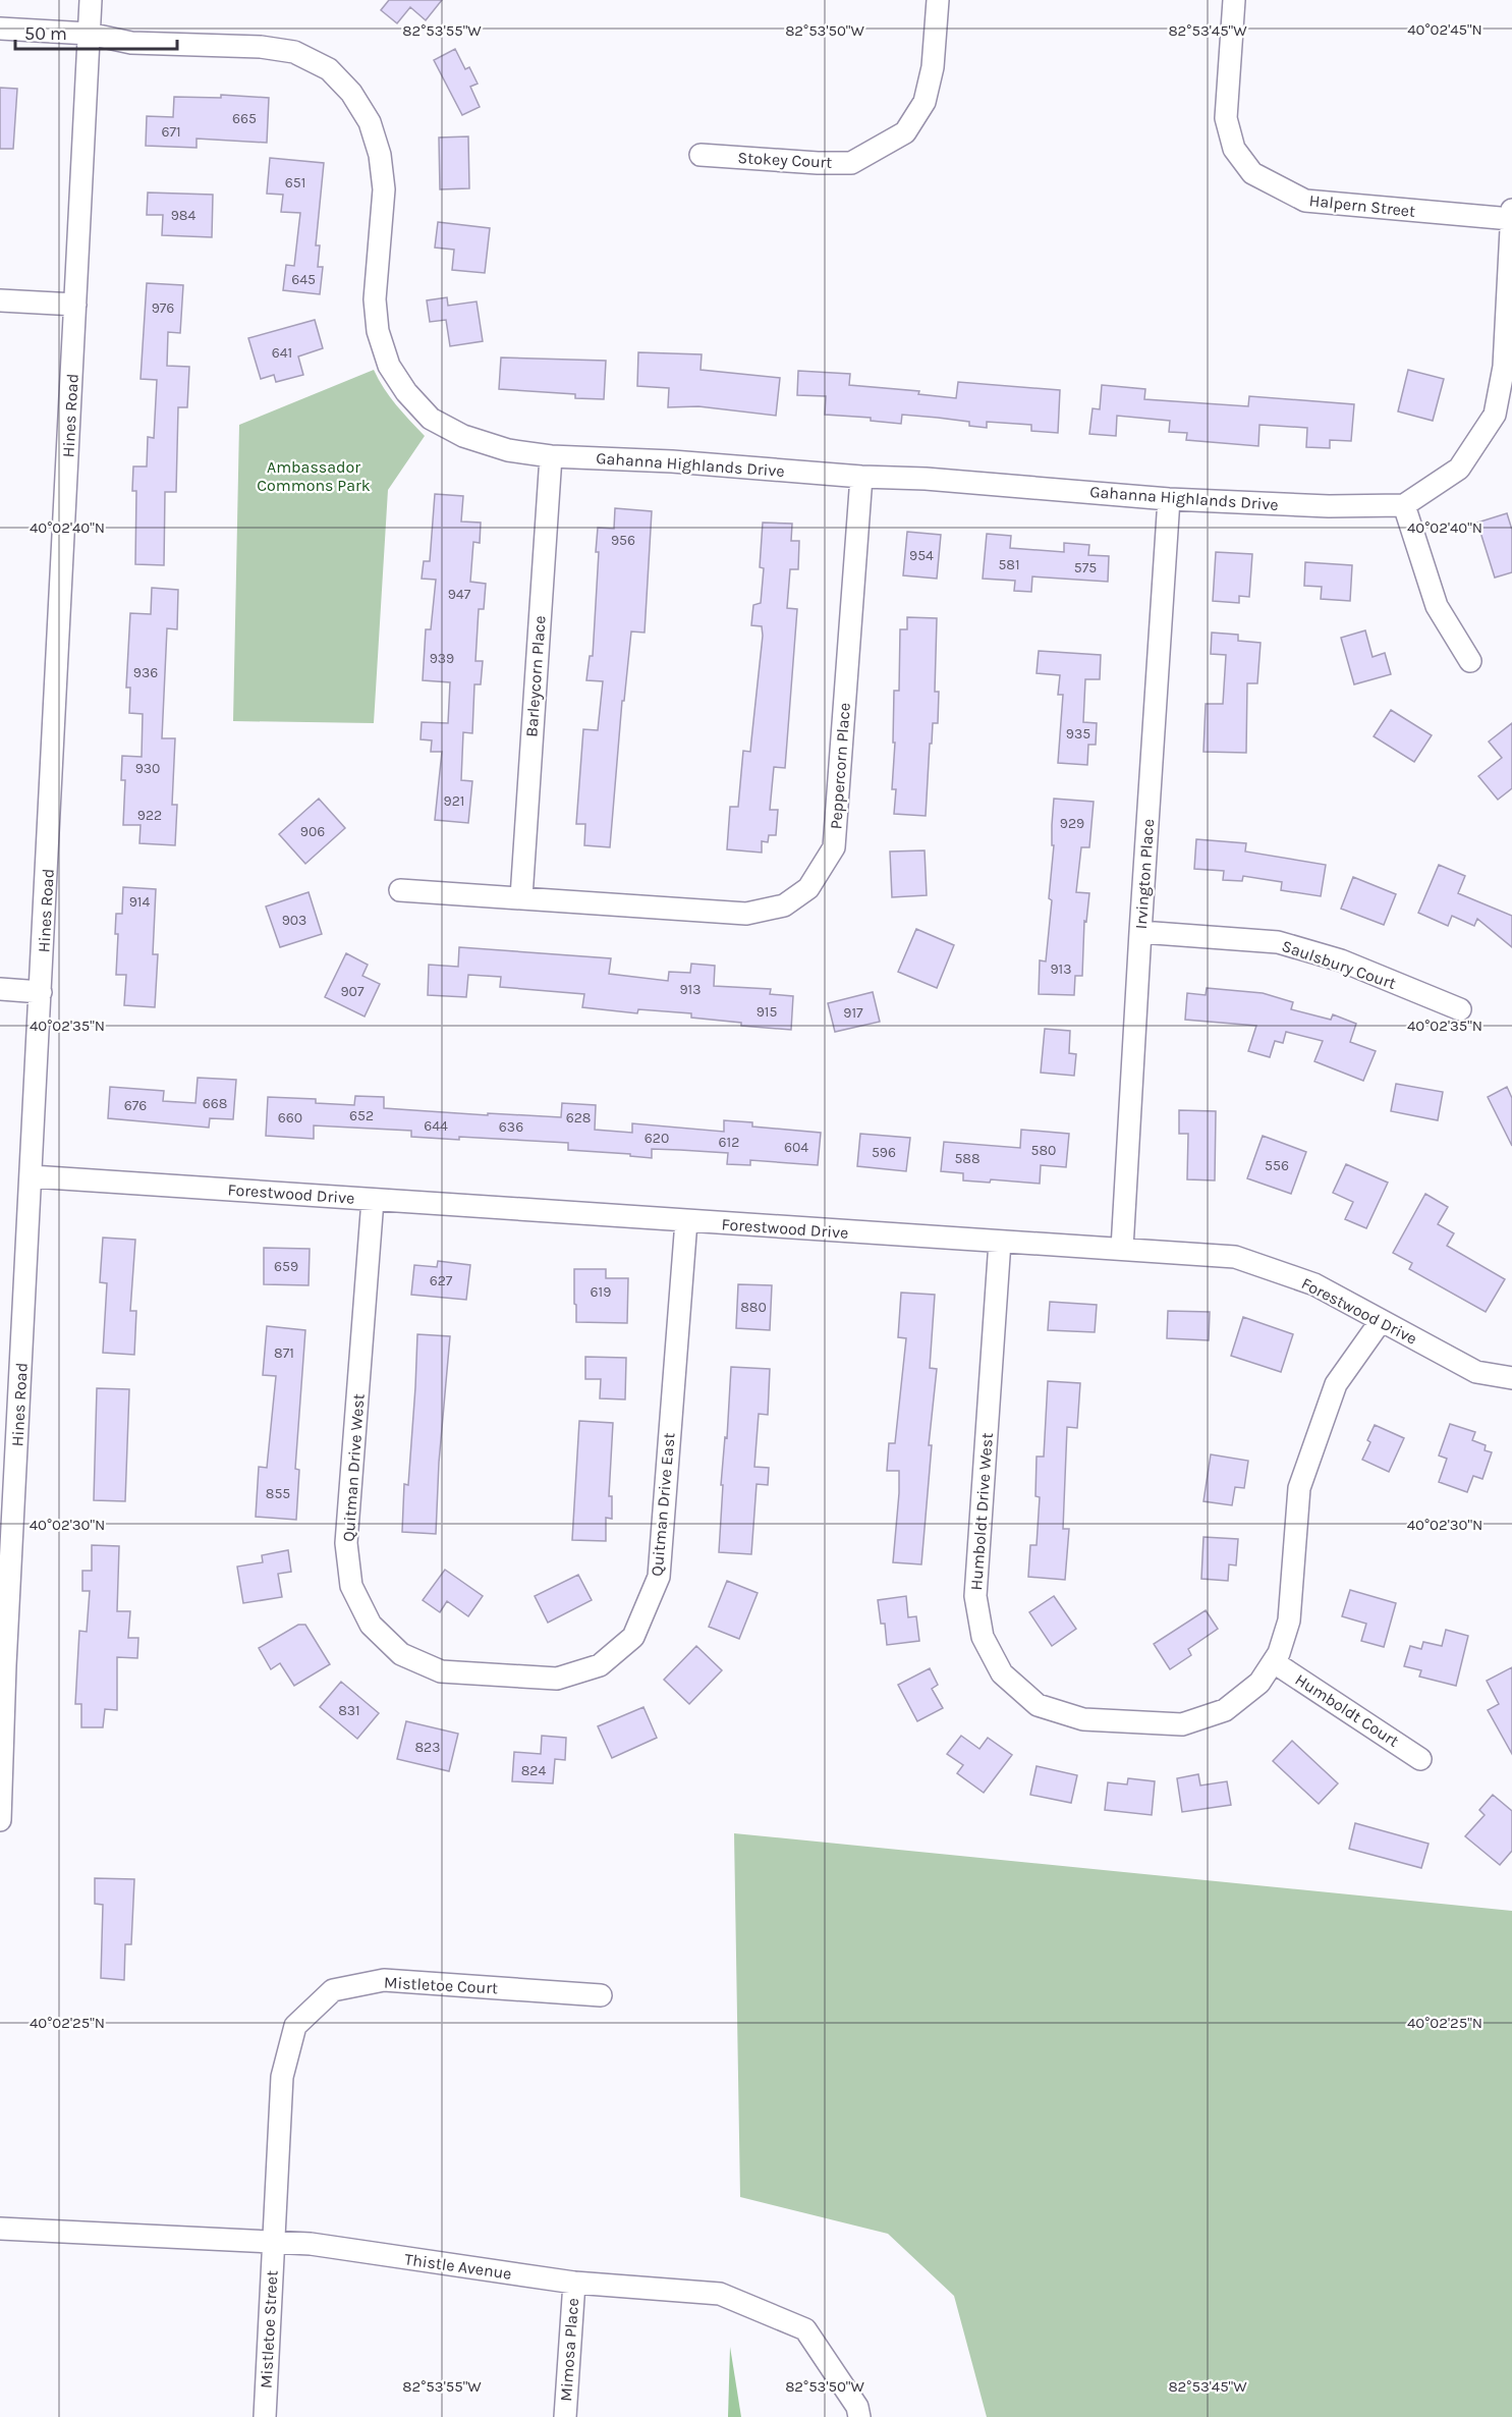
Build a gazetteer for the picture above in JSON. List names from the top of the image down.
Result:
{
  "streets": {
    "street": [
      "Stokey Court",
      "Halpern Street",
      "Hines Road",
      "Gahanna Highlands Drive",
      "Barleycorn Place",
      "Peppercorn Place",
      "Irvington Place",
      "Saulsbury Court",
      "Forestwood Drive",
      "Quitman Drive West",
      "Quitman Drive East",
      "Humboldt Drive West",
      "Humboldt Court",
      "Mistletoe Court",
      "Thistle Avenue",
      "Mistletoe Street",
      "Mimosa Place"
    ]
  },
  "crossings": [
    ["Hines Road", "Gahanna Highlands Drive"],
    ["Hines Road", "Forestwood Drive"],
    ["Gahanna Highlands Drive", "Barleycorn Place"],
    ["Gahanna Highlands Drive", "Peppercorn Place"],
    ["Gahanna Highlands Drive", "Irvington Place"],
    ["Barleycorn Place", "Peppercorn Place"],
    ["Irvington Place", "Saulsbury Court"],
    ["Irvington Place", "Forestwood Drive"],
    ["Forestwood Drive", "Quitman Drive West"],
    ["Forestwood Drive", "Quitman Drive East"],
    ["Forestwood Drive", "Humboldt Drive West"],
    ["Quitman Drive West", "Quitman Drive East"],
    ["Humboldt Drive West", "Humboldt Court"],
    ["Mistletoe Court", "Thistle Avenue"],
    ["Mistletoe Court", "Mistletoe Street"],
    ["Thistle Avenue", "Mistletoe Street"],
    ["Thistle Avenue", "Mimosa Place"]
  ],
  "parks": ["Ambassador Commons Park"],
  "house_numbers": [
    "665",
    "671",
    "651",
    "984",
    "645",
    "976",
    "641",
    "956",
    "954",
    "581",
    "575",
    "947",
    "939",
    "936",
    "935",
    "930",
    "921",
    "922",
    "929",
    "906",
    "914",
    "903",
    "913",
    "913",
    "907",
    "915",
    "917",
    "668",
    "676",
    "652",
    "660",
    "628",
    "644",
    "636",
    "620",
    "612",
    "604",
    "580",
    "596",
    "588",
    "556",
    "659",
    "627",
    "619",
    "880",
    "871",
    "855",
    "831",
    "823",
    "824"
  ],
  "scale_bar": "50 m",
  "coordinates": [
    "40°02'45\"N",
    "82°53'55\"W",
    "82°53'50\"W",
    "82°53'45\"W",
    "40°02'40\"N",
    "40°02'35\"N",
    "40°02'30\"N",
    "40°02'25\"N"
  ]
}
